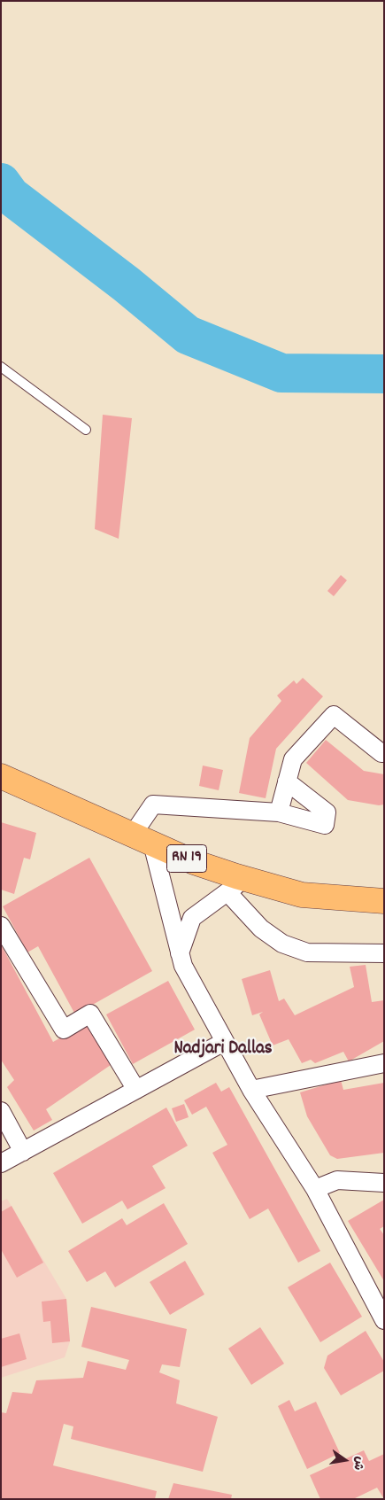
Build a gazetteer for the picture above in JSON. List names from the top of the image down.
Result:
{
  "streets": {
    "main road": ["RN 19"]
  },
  "districts": ["Nadjari Dallas"],
  "north": "right"
}
